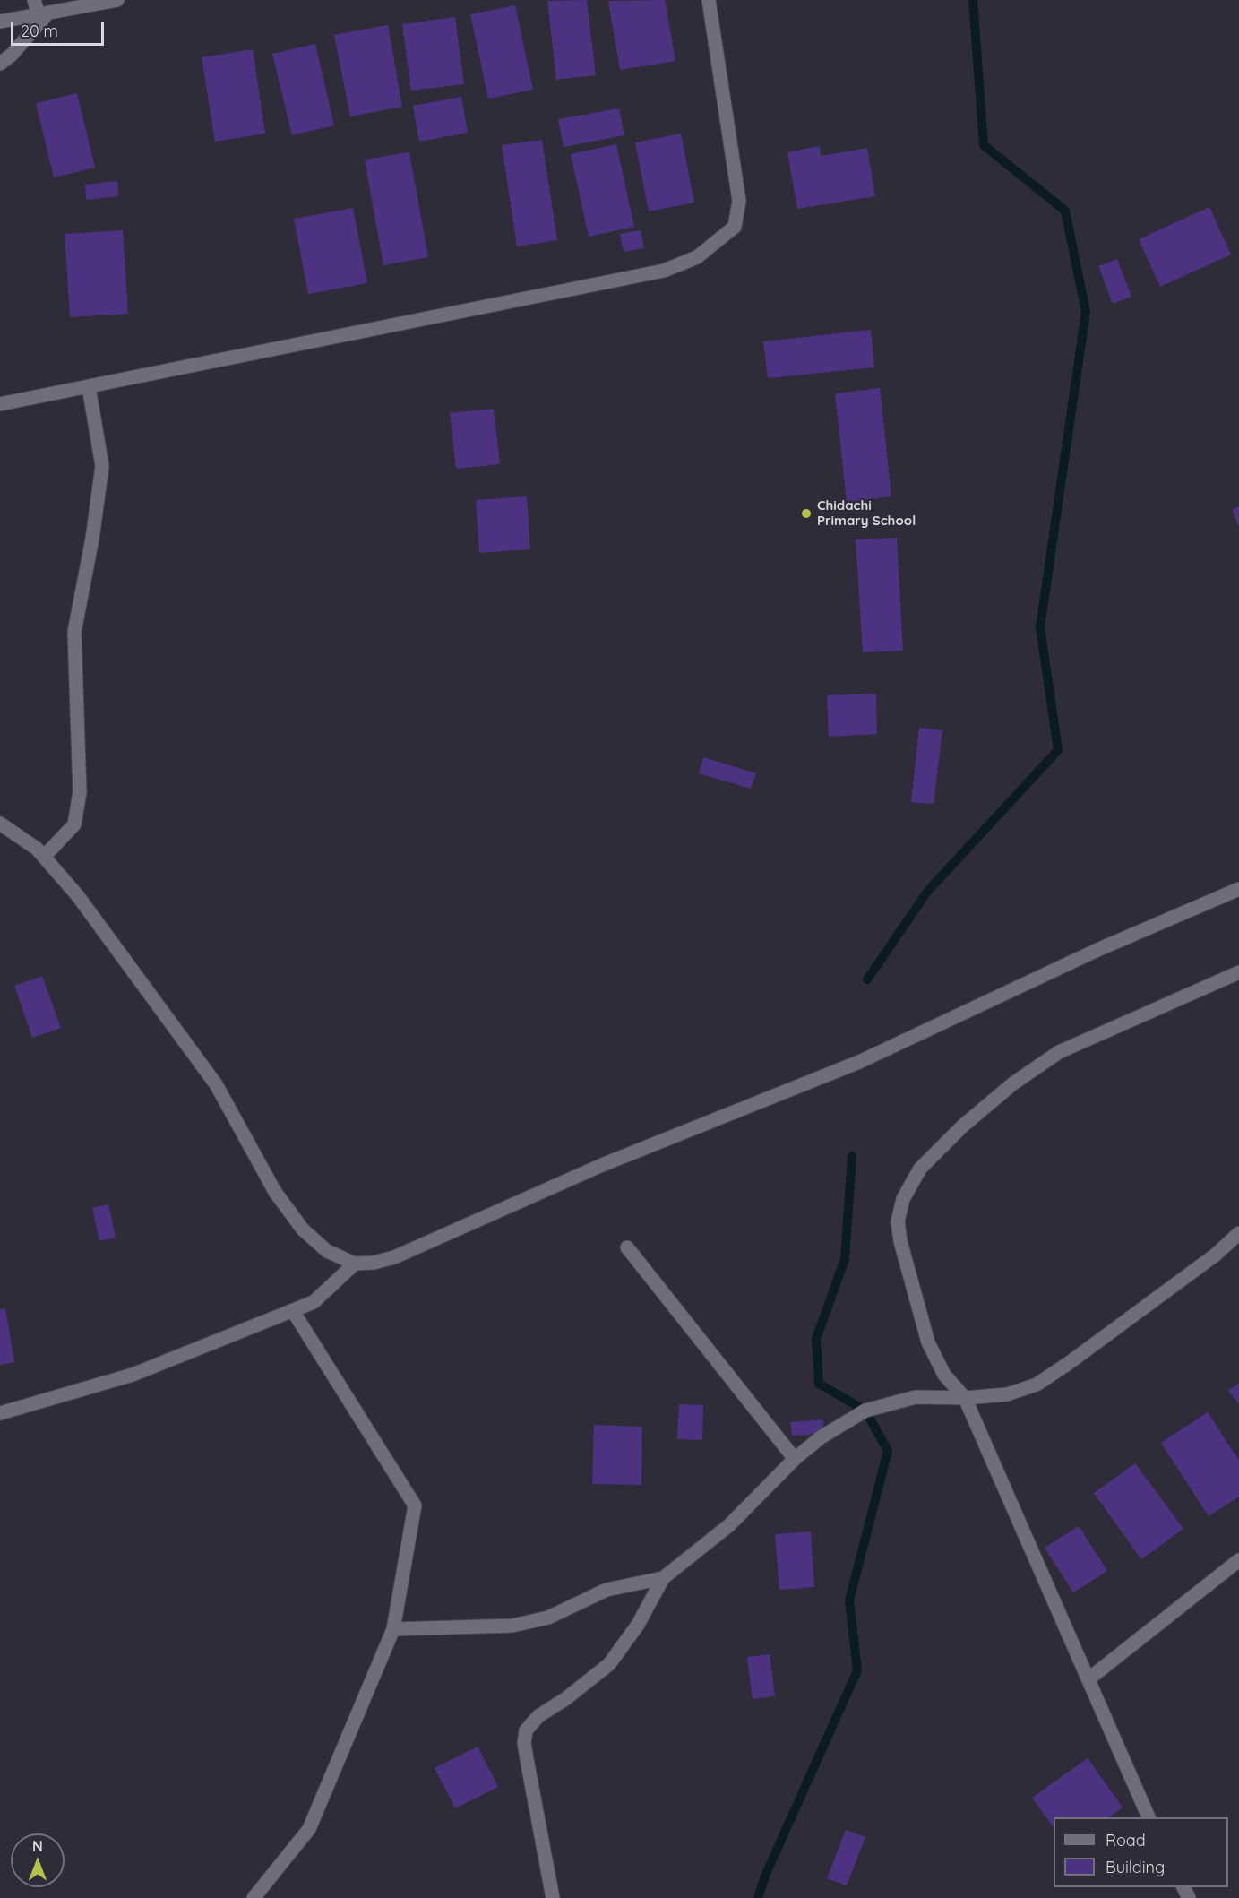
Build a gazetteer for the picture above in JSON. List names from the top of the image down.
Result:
{
  "places": ["Chidachi Primary School"],
  "legend": ["Road", "Building"],
  "scale_bar": "20 m",
  "north": "top"
}
